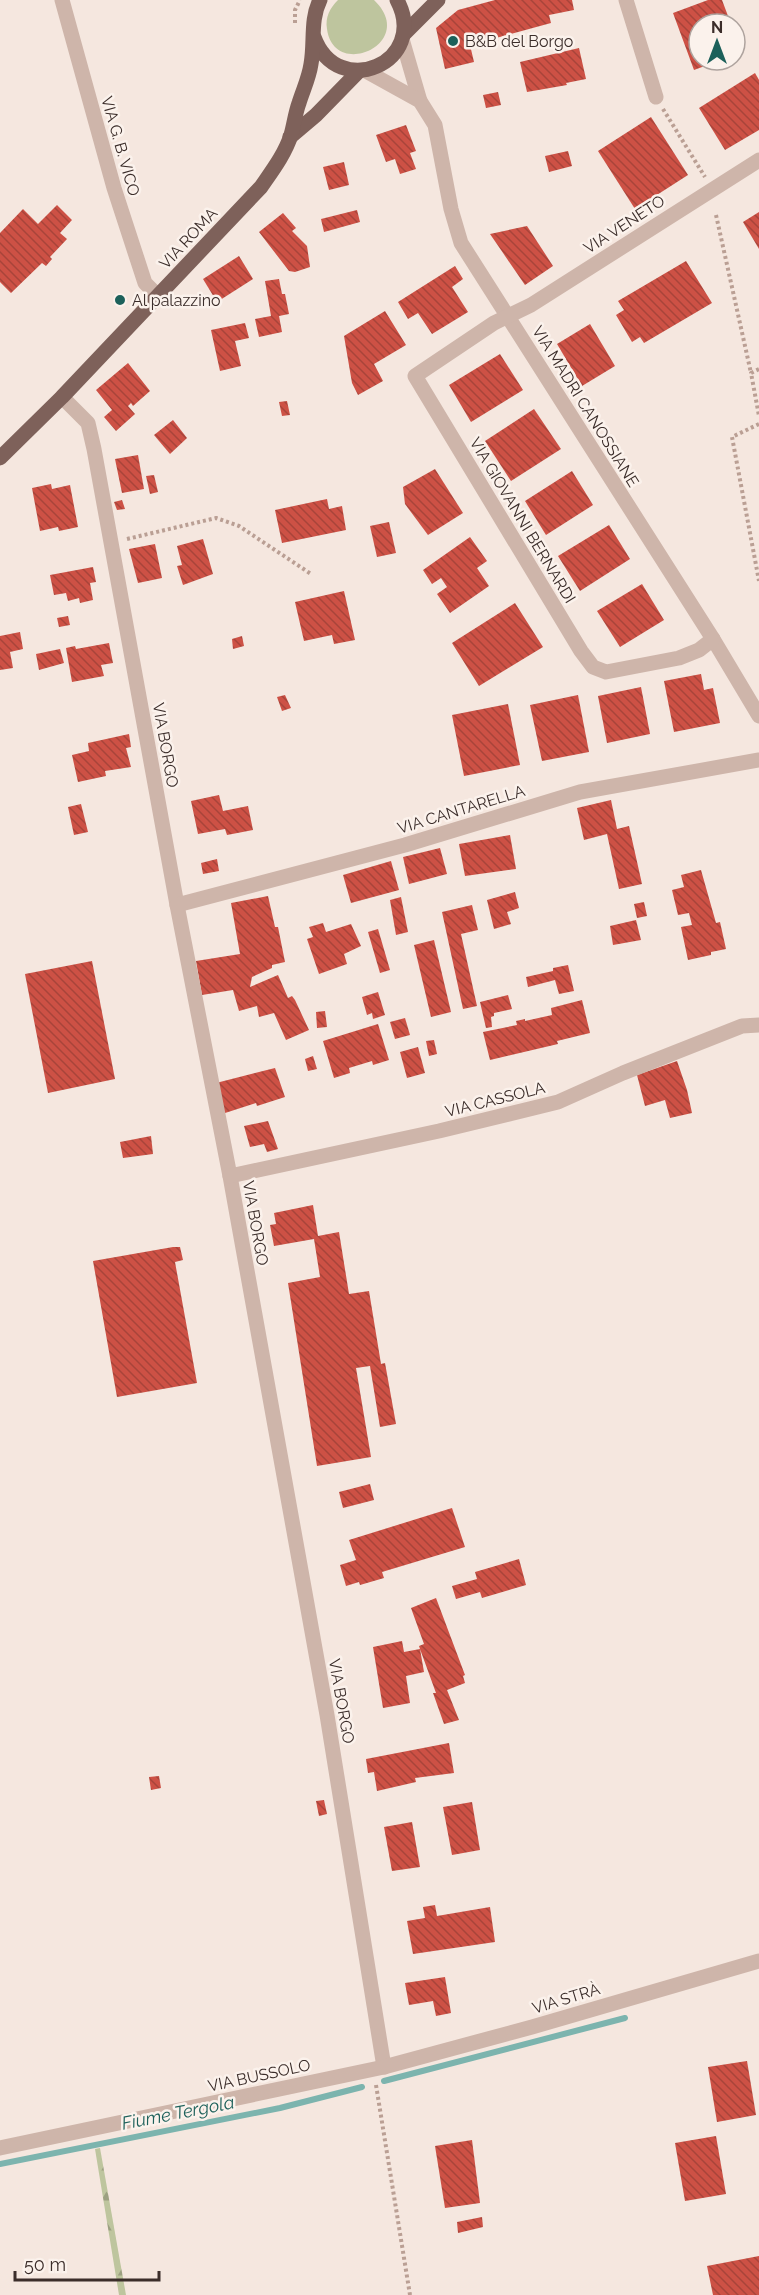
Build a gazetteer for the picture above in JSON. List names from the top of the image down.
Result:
{
  "streets": {
    "main road": ["VIA ROMA"],
    "street": [
      "VIA G. B. VICO",
      "VIA VENETO",
      "VIA MADRI CANOSSIANE",
      "VIA GIOVANNI BERNARDI",
      "VIA BORGO",
      "VIA CANTARELLA",
      "VIA CASSOLA",
      "VIA STRÀ",
      "VIA BUSSOLO"
    ]
  },
  "crossings": [
    ["VIA G. B. VICO", "VIA ROMA"],
    ["VIA VENETO", "VIA MADRI CANOSSIANE"],
    ["VIA VENETO", "VIA GIOVANNI BERNARDI"],
    ["VIA ROMA", "VIA MADRI CANOSSIANE"],
    ["VIA ROMA", "VIA BORGO"],
    ["VIA MADRI CANOSSIANE", "VIA GIOVANNI BERNARDI"],
    ["VIA BORGO", "VIA CANTARELLA"],
    ["VIA BORGO", "VIA CASSOLA"],
    ["VIA BORGO", "VIA STRÀ"],
    ["VIA BORGO", "VIA BUSSOLO"],
    ["VIA STRÀ", "VIA BUSSOLO"]
  ],
  "water": ["Fiume Tergola"],
  "places": ["B&B del Borgo", "Al palazzino"],
  "scale_bar": "50 m",
  "north": "top"
}
